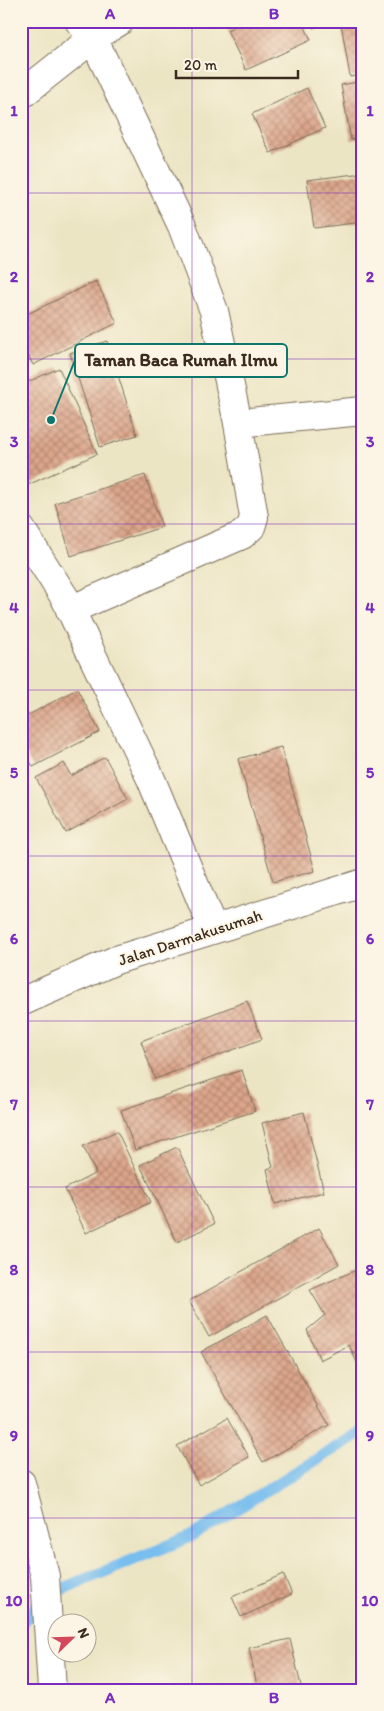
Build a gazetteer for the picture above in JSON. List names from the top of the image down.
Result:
{
  "streets": {
    "street": ["Jalan Darmakusumah"]
  },
  "places": ["Taman Baca Rumah Ilmu"],
  "scale_bar": "20 m",
  "north": "top right",
  "grid": {
    "columns": ["A", "B"],
    "rows": [
      "1",
      "2",
      "3",
      "4",
      "5",
      "6",
      "7",
      "8",
      "9",
      "10"
    ]
  }
}
